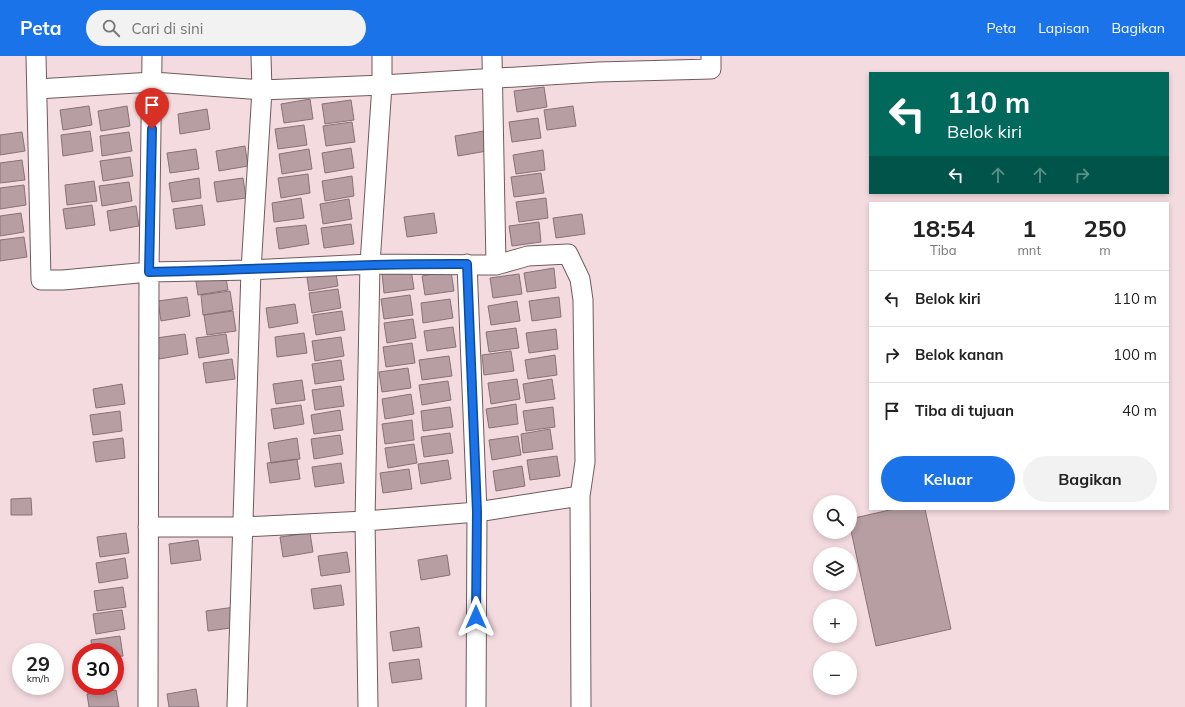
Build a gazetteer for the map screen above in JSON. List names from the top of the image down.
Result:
{
  "page": {
    "header": "Peta",
    "search": "Cari di sini",
    "nav": ["Peta", "Lapisan", "Bagikan"],
    "turn": ["110 m", "Belok kiri"],
    "eta": [
      "18:54",
      "Tiba",
      "1",
      "mnt",
      "250",
      "m"
    ],
    "list": [
      {
        "name": "Belok kiri",
        "value": "110 m"
      },
      {
        "name": "Belok kanan",
        "value": "100 m"
      },
      {
        "name": "Tiba di tujuan",
        "value": "40 m"
      }
    ],
    "buttons": ["Keluar", "Bagikan"],
    "map_buttons": ["+", "−"],
    "speed": "29 km/h",
    "limit": "30"
  }
}
